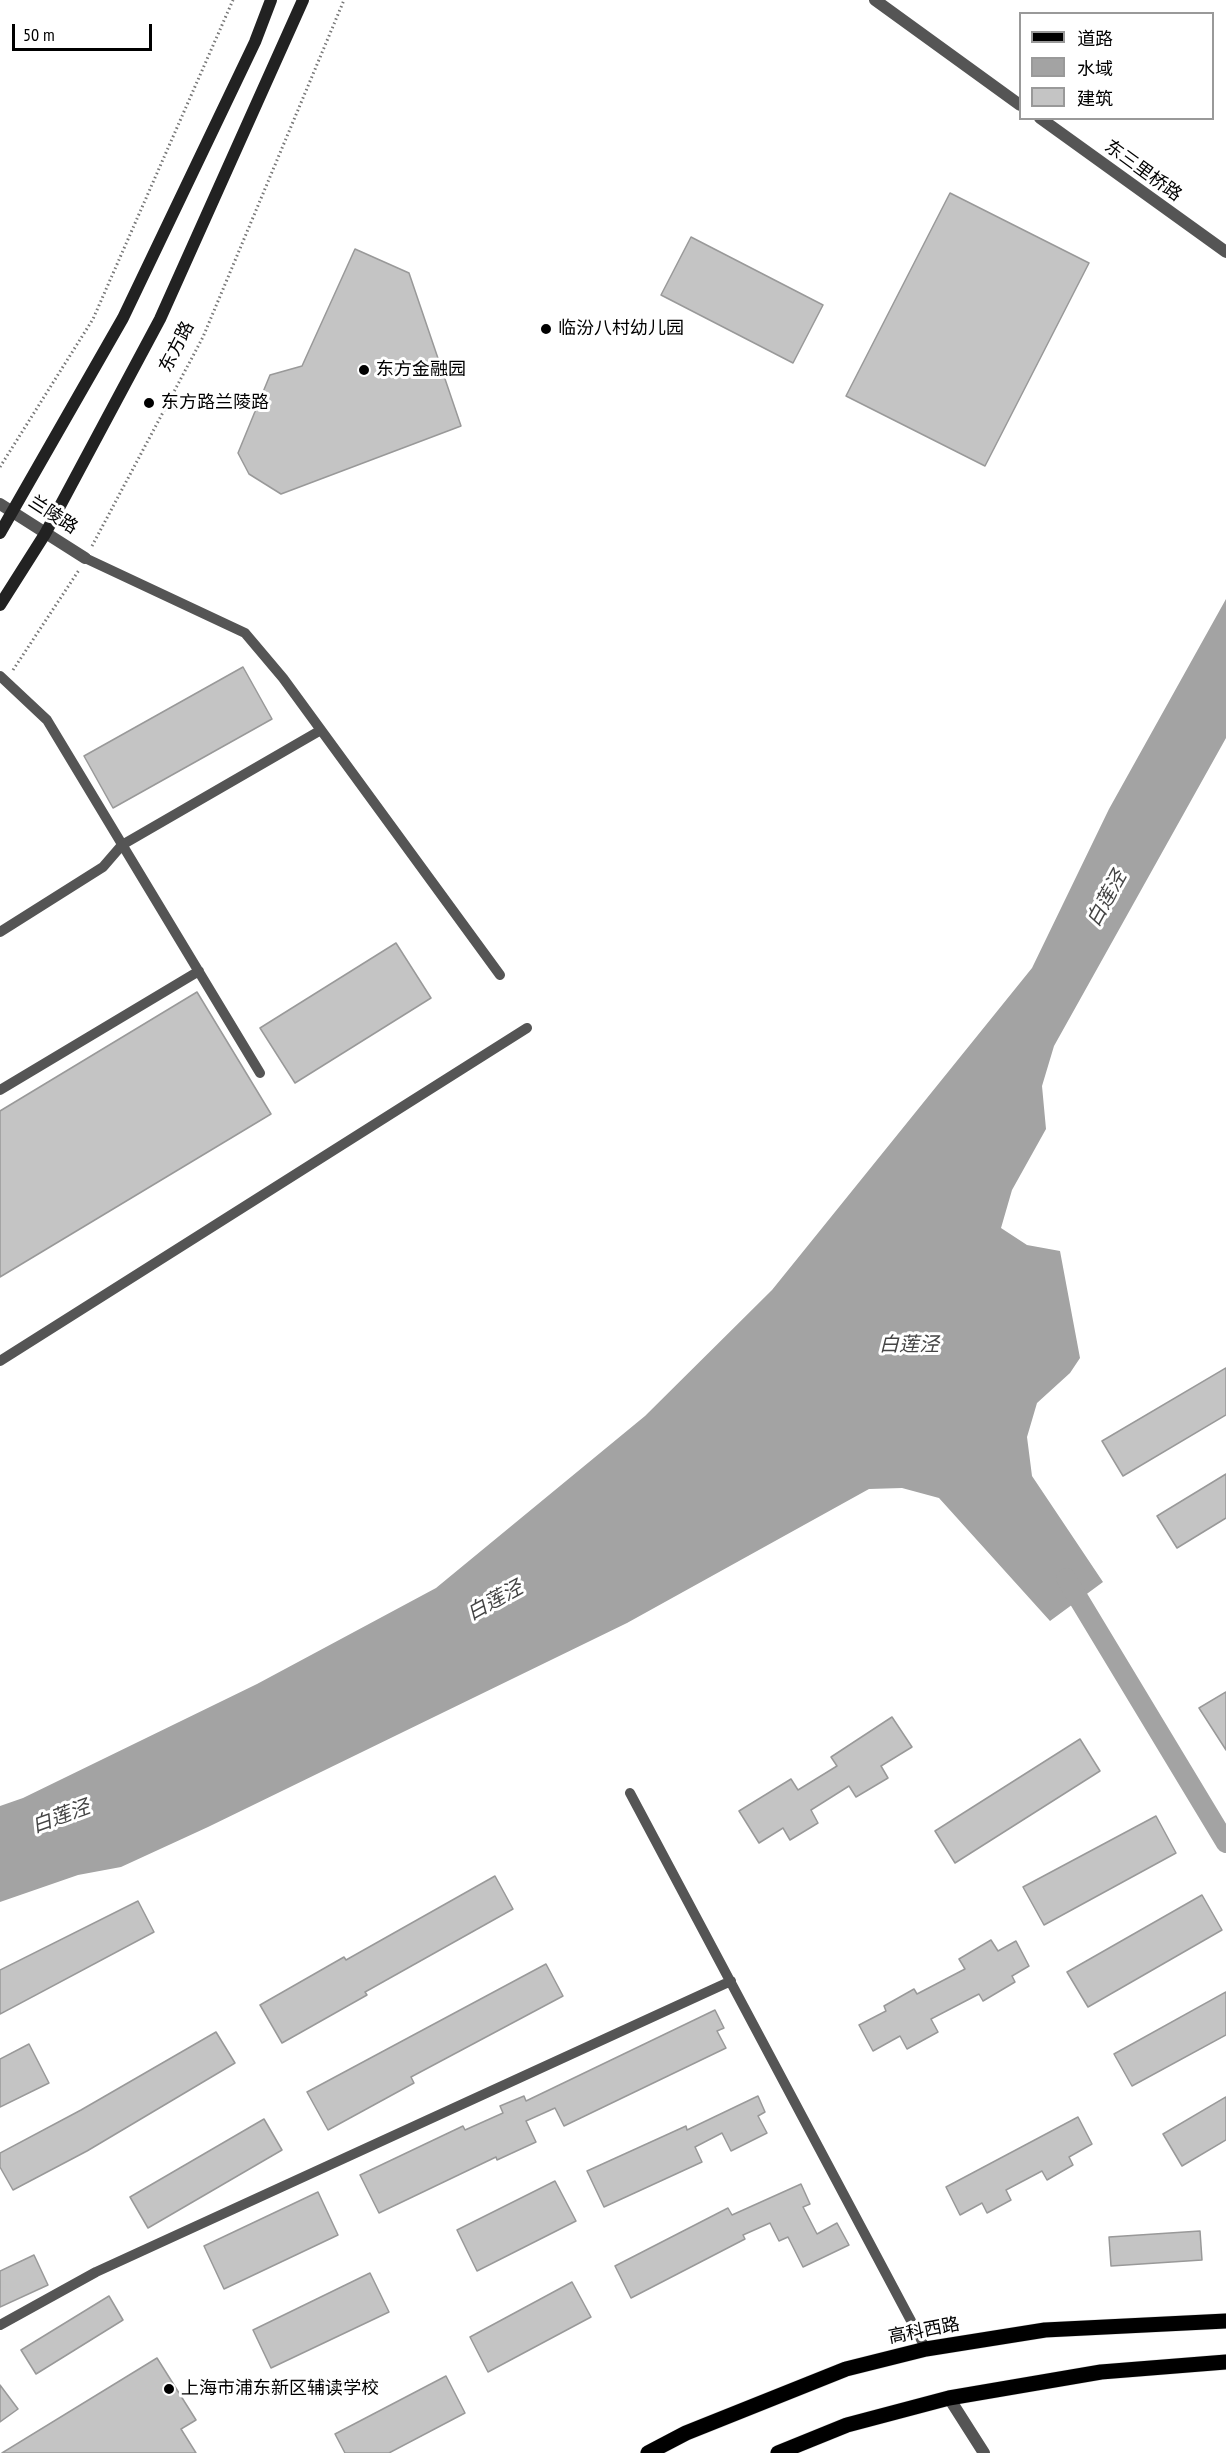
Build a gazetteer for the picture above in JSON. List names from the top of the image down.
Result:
{
  "streets": {
    "main road": ["东方路", "高科西路"],
    "street": ["东三里桥路", "兰陵路"]
  },
  "crossings": [
    ["东方路", "兰陵路"]
  ],
  "water": ["白莲泾"],
  "places": [
    "临汾八村幼儿园",
    "东方金融园",
    "东方路兰陵路",
    "上海市浦东新区辅读学校"
  ],
  "legend": ["道路", "水域", "建筑"],
  "scale_bar": "50 m"
}
